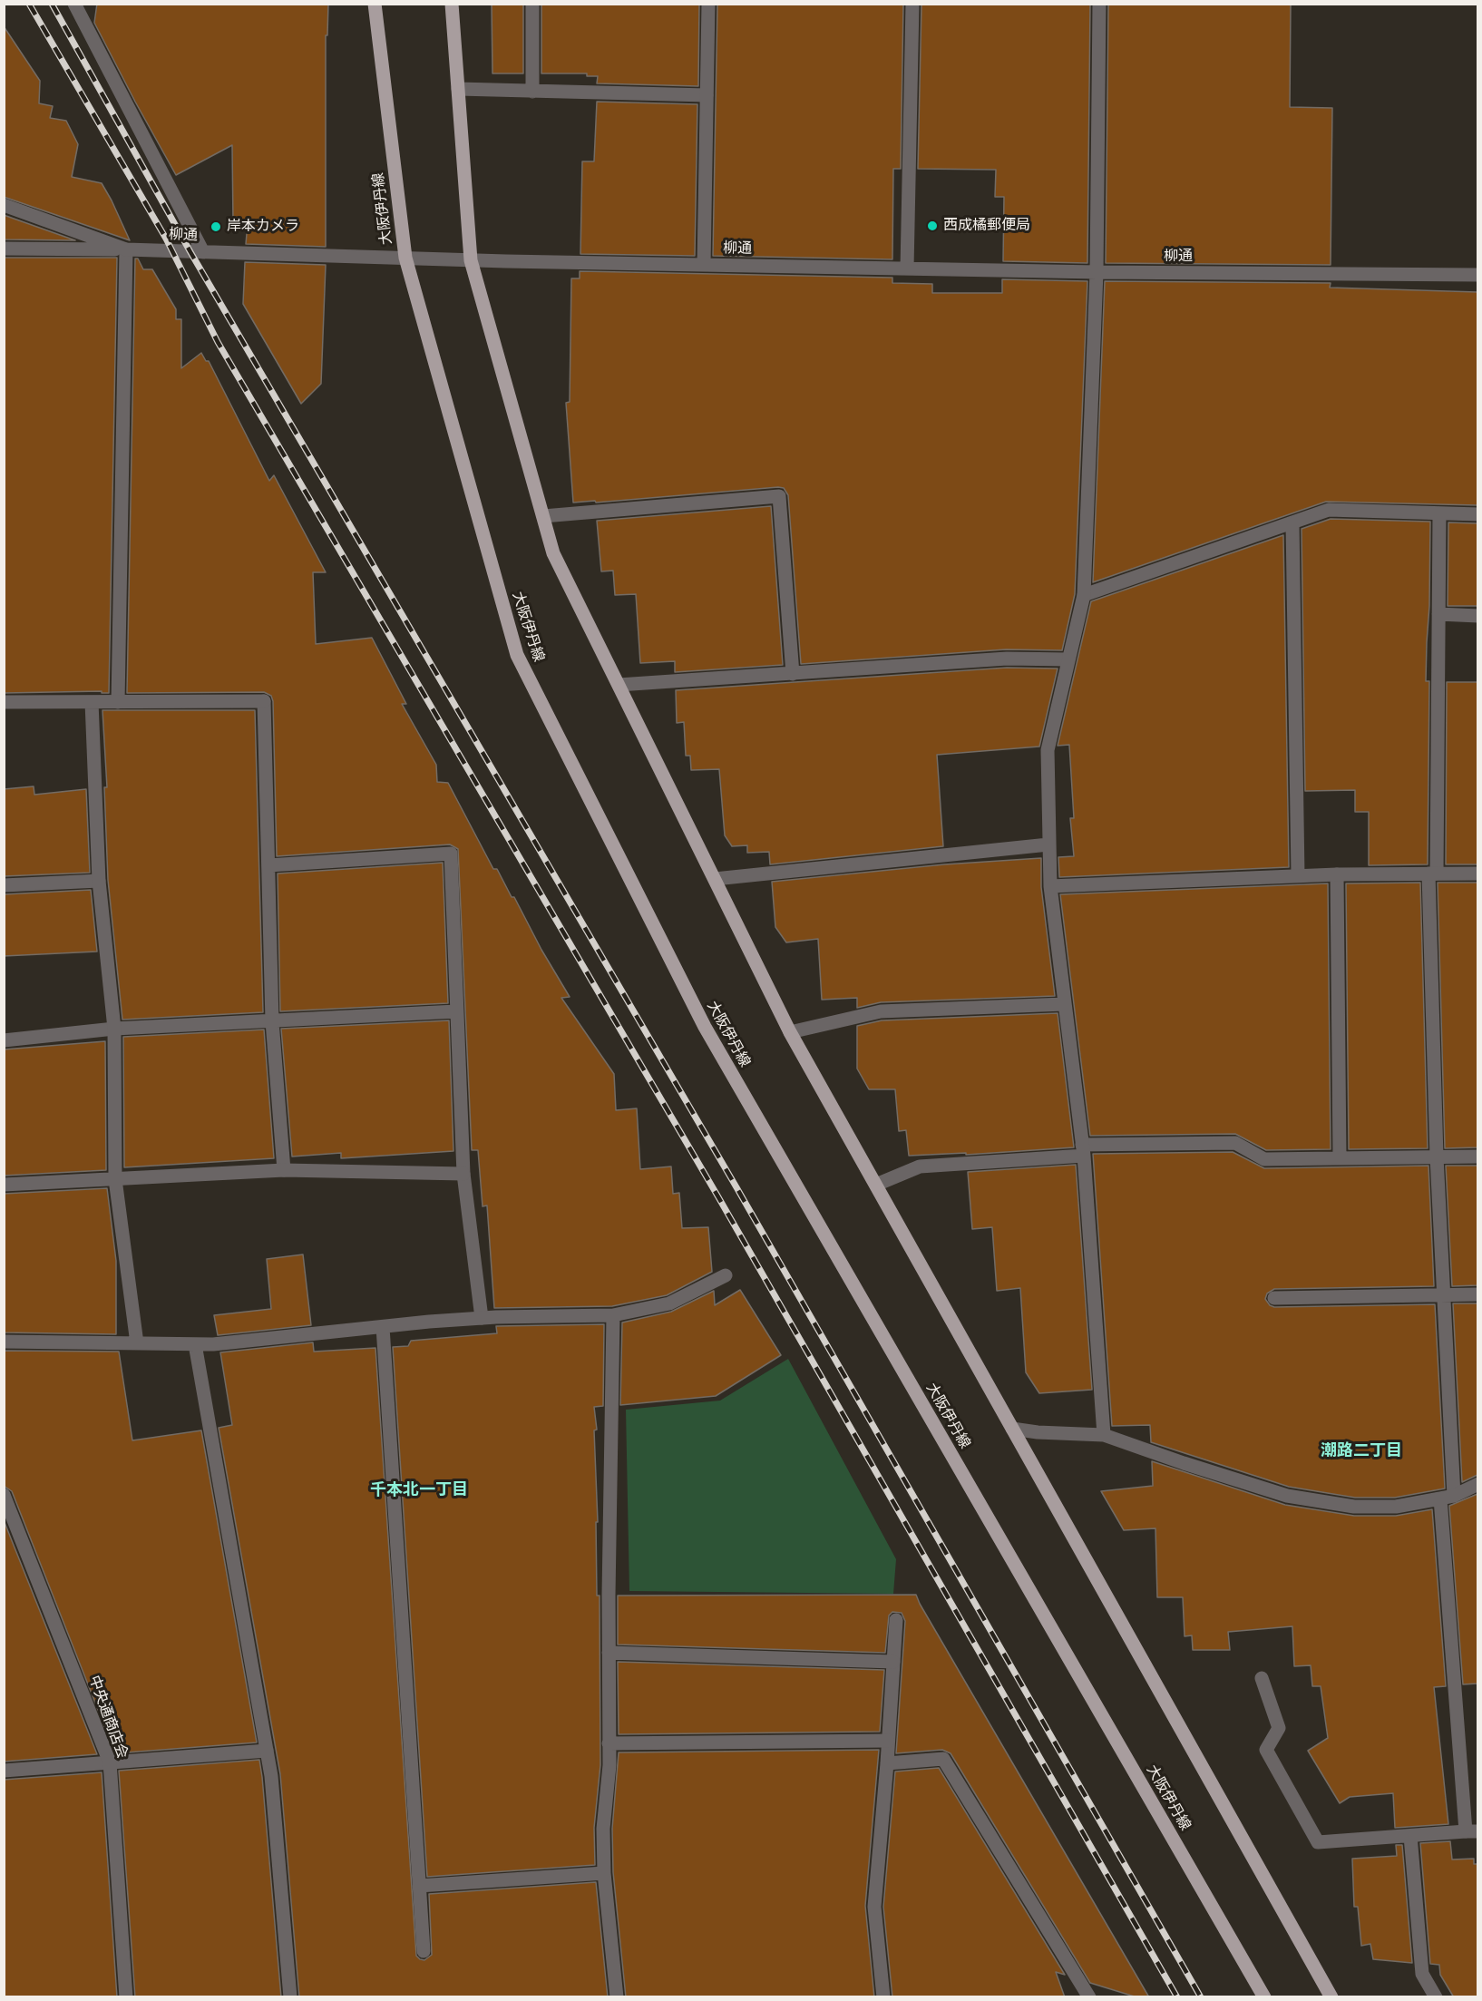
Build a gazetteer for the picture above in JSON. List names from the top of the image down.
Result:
{
  "streets": {
    "main road": ["大阪伊丹線"],
    "street": ["柳通", "中央通商店会"]
  },
  "crossings": [
    ["大阪伊丹線", "柳通"]
  ],
  "districts": ["潮路二丁目", "千本北一丁目"],
  "places": ["西成橘郵便局", "岸本カメラ"]
}
